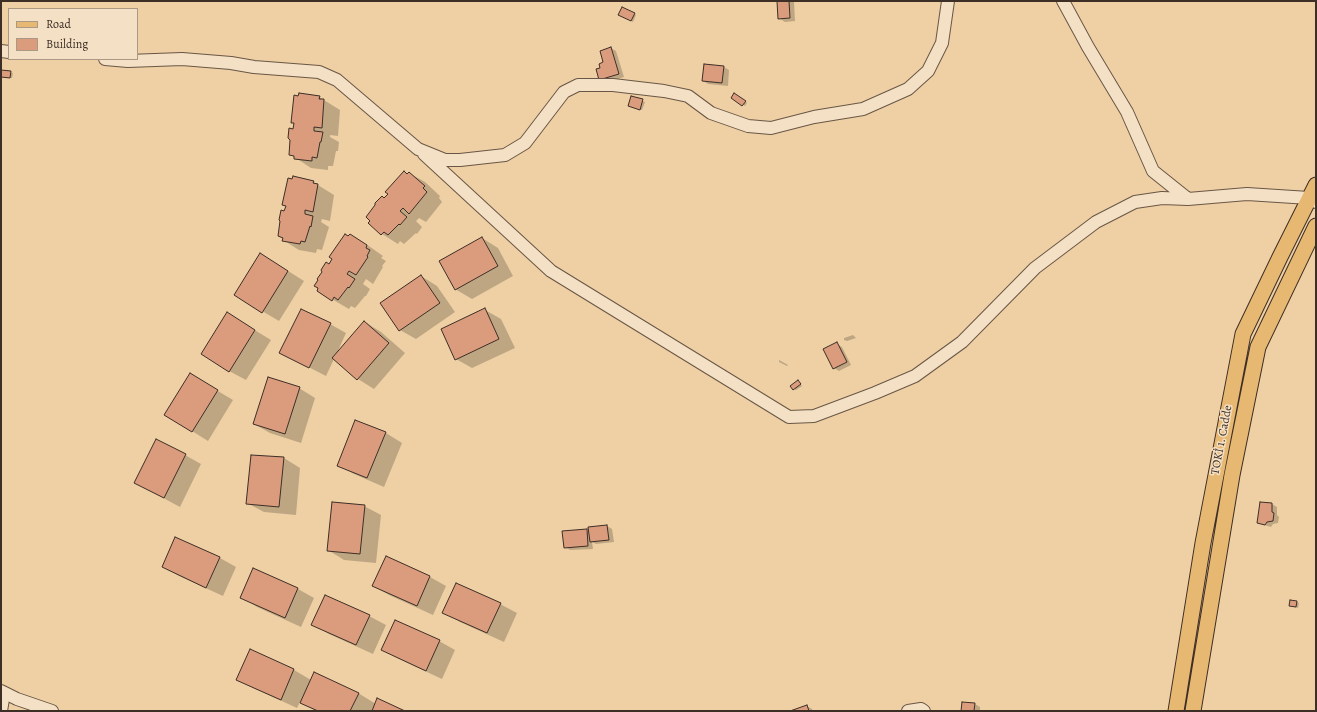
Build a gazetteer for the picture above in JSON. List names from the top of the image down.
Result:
{
  "streets": {
    "main road": ["TOKİ 1. Cadde"]
  },
  "legend": ["Road", "Building"]
}
